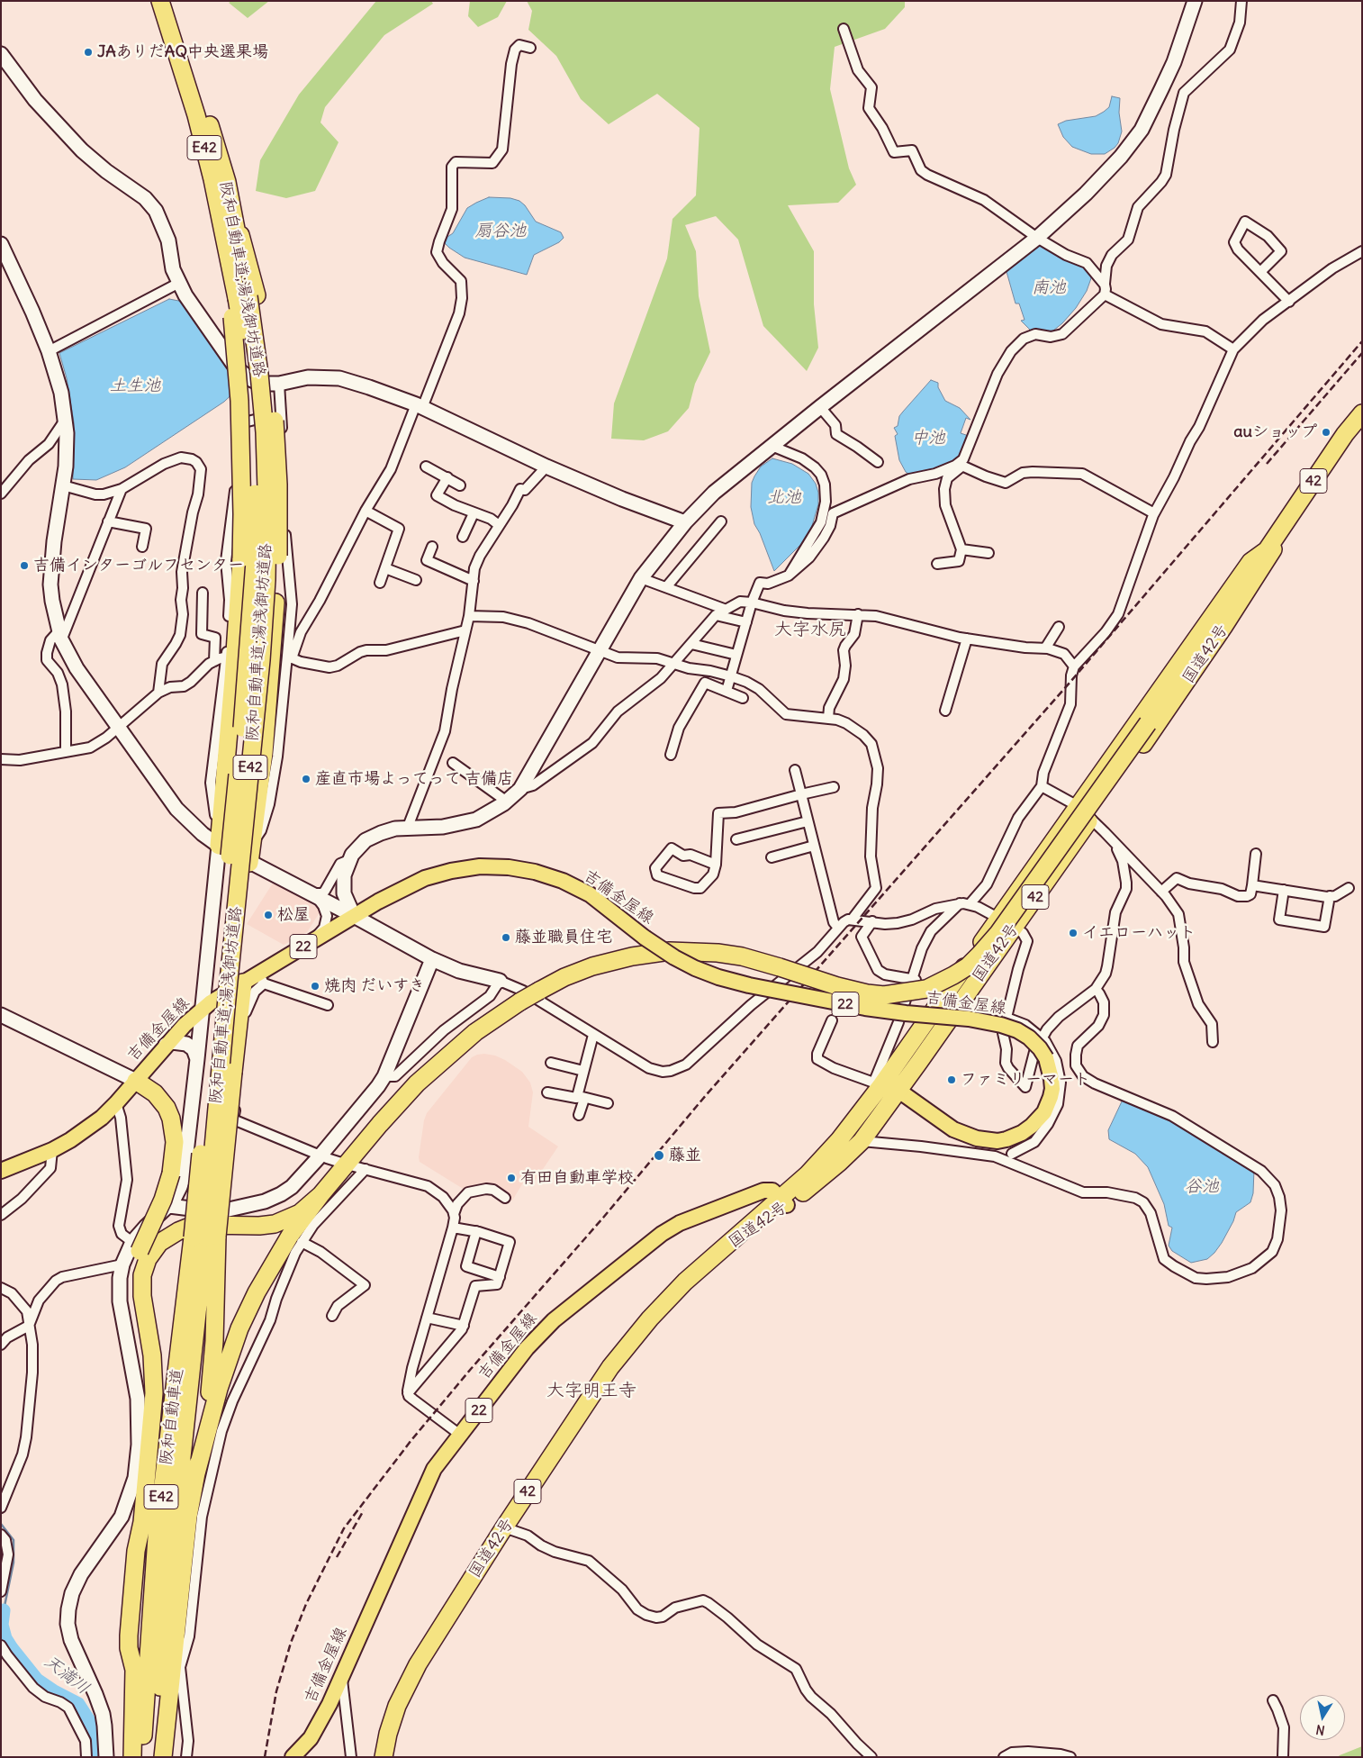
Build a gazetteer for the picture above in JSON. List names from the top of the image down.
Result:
{
  "streets": {
    "highway": [
      "E42",
      "阪和自動車道;湯浅御坊道路",
      "42",
      "国道42号",
      "阪和自動車道"
    ],
    "main road": ["吉備金屋線", "22"]
  },
  "crossings": [
    ["阪和自動車道;湯浅御坊道路", "阪和自動車道"],
    ["国道42号", "吉備金屋線"]
  ],
  "districts": ["大字水尻", "大字明王寺"],
  "water": [
    "扇谷池",
    "南池",
    "土生池",
    "中池",
    "北池",
    "谷池",
    "天満川"
  ],
  "places": [
    "JAありだAQ中央選果場",
    "auショップ",
    "吉備インターゴルフセンター",
    "産直市場よってって 吉備店",
    "松屋",
    "イエローハット",
    "藤並職員住宅",
    "焼肉 だいすき",
    "ファミリーマート",
    "藤並",
    "有田自動車学校"
  ],
  "north": "bottom"
}
